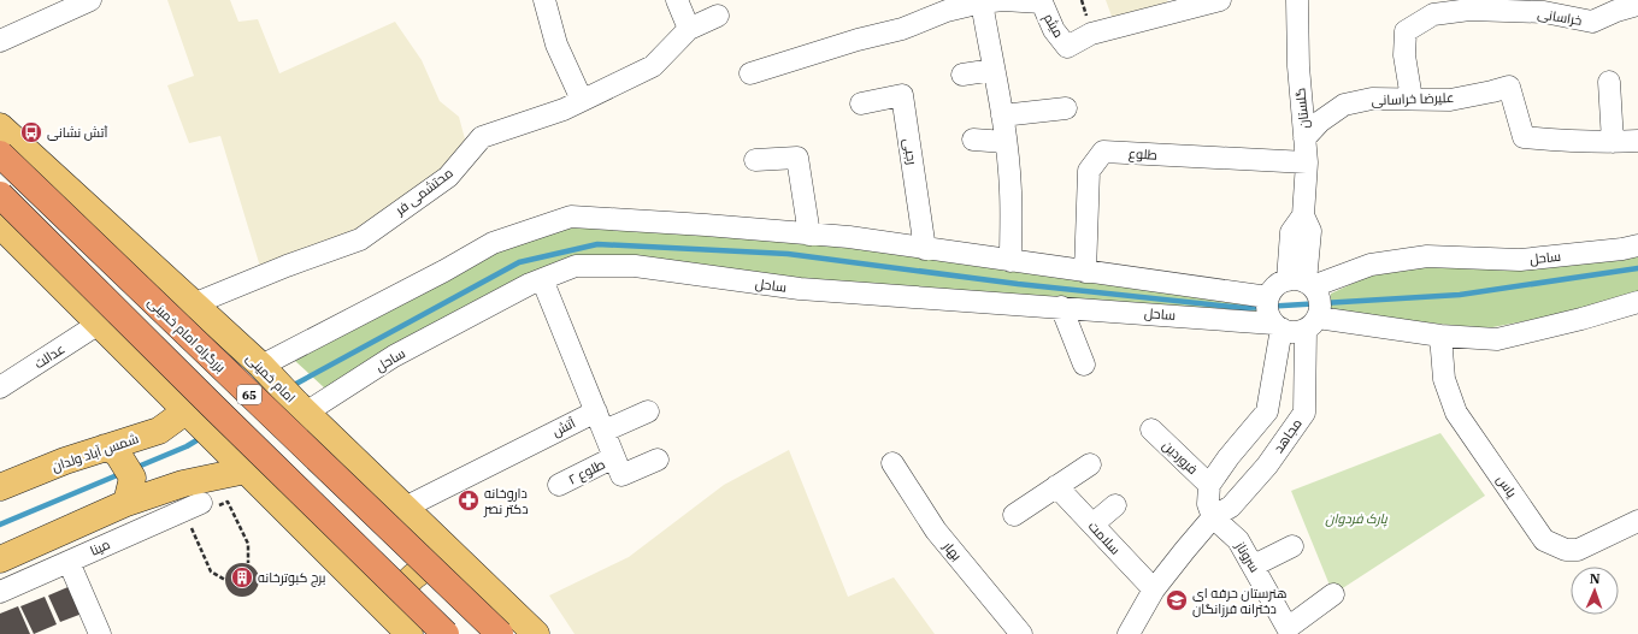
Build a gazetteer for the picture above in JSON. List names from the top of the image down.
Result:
{
  "streets": {
    "highway": ["بزرگراه امام خمینی", "65"],
    "main road": ["امام خمینی", "شمس آباد ولدان"],
    "street": [
      "خراسانی",
      "میثم",
      "علیرضا خراسانی",
      "گلستان",
      "رجبی",
      "طلوع",
      "محتشمی فر",
      "ساحل",
      "عدالت",
      "آتش",
      "مجاهد",
      "فروردین",
      "طلوع ۲",
      "یاس",
      "سلامت",
      "مینا",
      "بهار",
      "سروناز"
    ]
  },
  "crossings": [
    ["خراسانی", "علیرضا خراسانی"],
    ["علیرضا خراسانی", "گلستان"],
    ["گلستان", "طلوع"],
    ["گلستان", "ساحل"],
    ["گلستان", "مجاهد"],
    ["محتشمی فر", "امام خمینی"],
    ["ساحل", "امام خمینی"],
    ["ساحل", "مجاهد"],
    ["ساحل", "یاس"],
    ["امام خمینی", "آتش"],
    ["مجاهد", "سلامت"],
    ["مجاهد", "سروناز"]
  ],
  "parks": ["پارک فردوان"],
  "places": {
    "bus stop": ["آتش نشانی"],
    "pharmacy": ["داروخانه دکتر نصر"],
    "building": ["برج کبوترخانه"],
    "school or university": ["هنرستان حرفه ای دخترانه فرزانگان"]
  },
  "north": "top"
}
